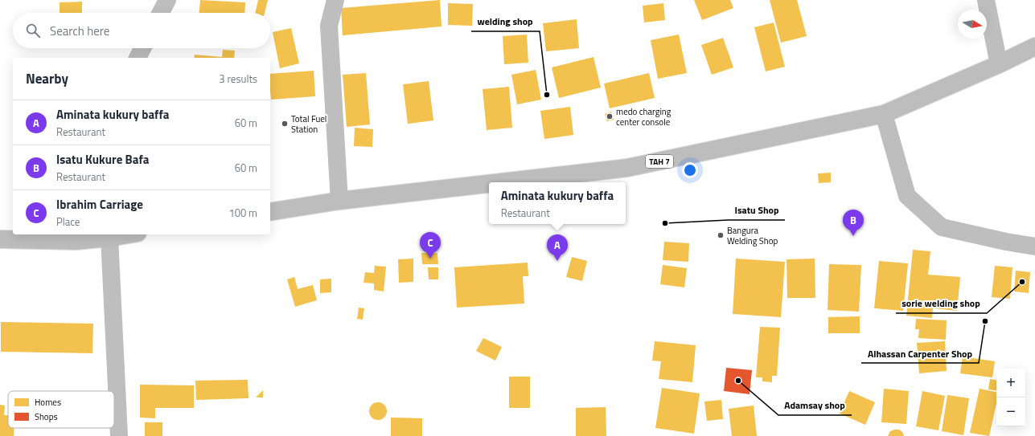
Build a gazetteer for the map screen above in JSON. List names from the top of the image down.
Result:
{
  "streets": {
    "highway": ["TAH 7"]
  },
  "places": [
    "welding shop",
    "medo charging center console",
    "Total Fuel Station",
    "Isatu Shop",
    "Bangura Welding Shop",
    "sorie welding shop",
    "Alhassan Carpenter Shop",
    "Adamsay shop"
  ],
  "legend": ["Homes", "Shops"],
  "north": "right",
  "page": {
    "search": "Search here",
    "heading": ["Nearby", "3 results"],
    "list": [
      {
        "mark": "A",
        "name": "Aminata kukury baffa",
        "note": "Restaurant",
        "value": "60 m"
      },
      {
        "mark": "B",
        "name": "Isatu Kukure Bafa",
        "note": "Restaurant",
        "value": "60 m"
      },
      {
        "mark": "C",
        "name": "Ibrahim Carriage",
        "note": "Place",
        "value": "100 m"
      }
    ],
    "popup": ["Aminata kukury baffa", "Restaurant"],
    "pins": ["B", "C", "A"],
    "map_buttons": ["+", "−"]
  }
}
